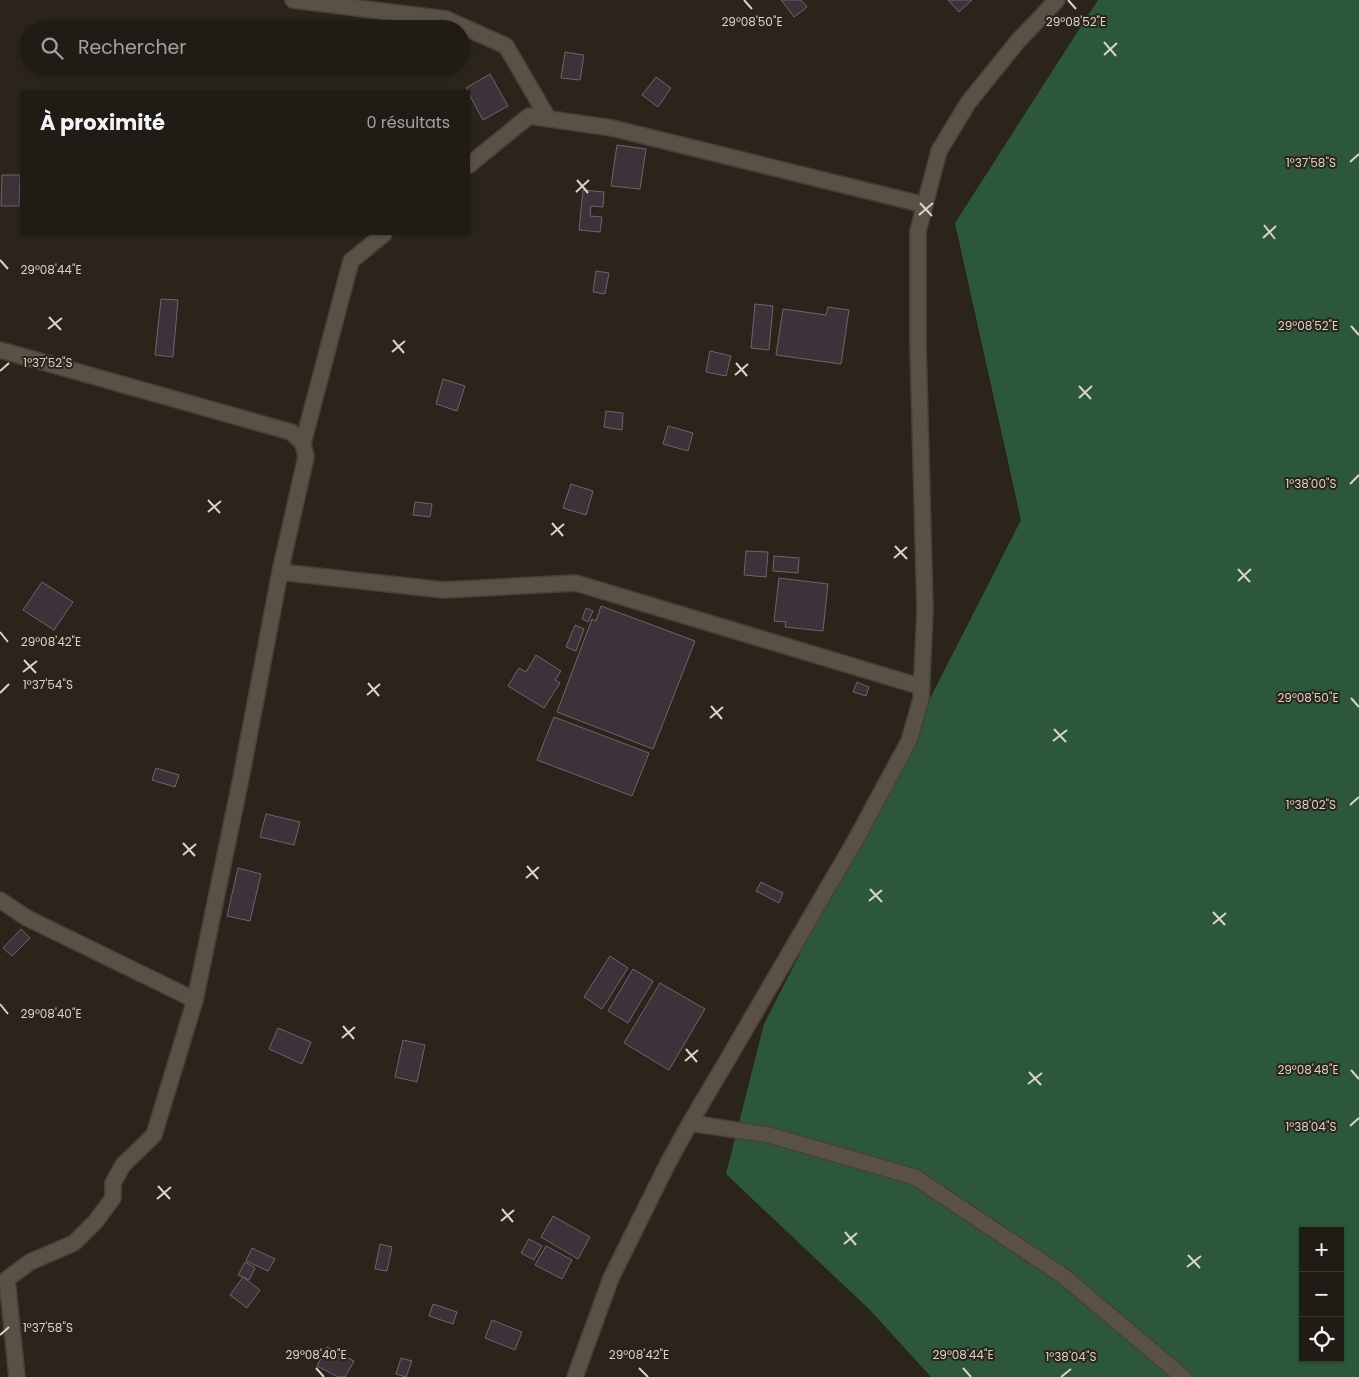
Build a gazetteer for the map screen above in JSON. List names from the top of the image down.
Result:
{
  "page": {
    "search": "Rechercher",
    "heading": ["À proximité", "0 résultats"],
    "map_buttons": ["+", "−"]
  },
  "coordinates": [
    "29°08'50\"E",
    "29°08'52\"E",
    "1°37'58\"S",
    "29°08'44\"E",
    "1°37'52\"S",
    "1°38'00\"S",
    "29°08'42\"E",
    "1°37'54\"S",
    "1°38'02\"S",
    "29°08'40\"E",
    "29°08'48\"E",
    "1°38'04\"S"
  ]
}
